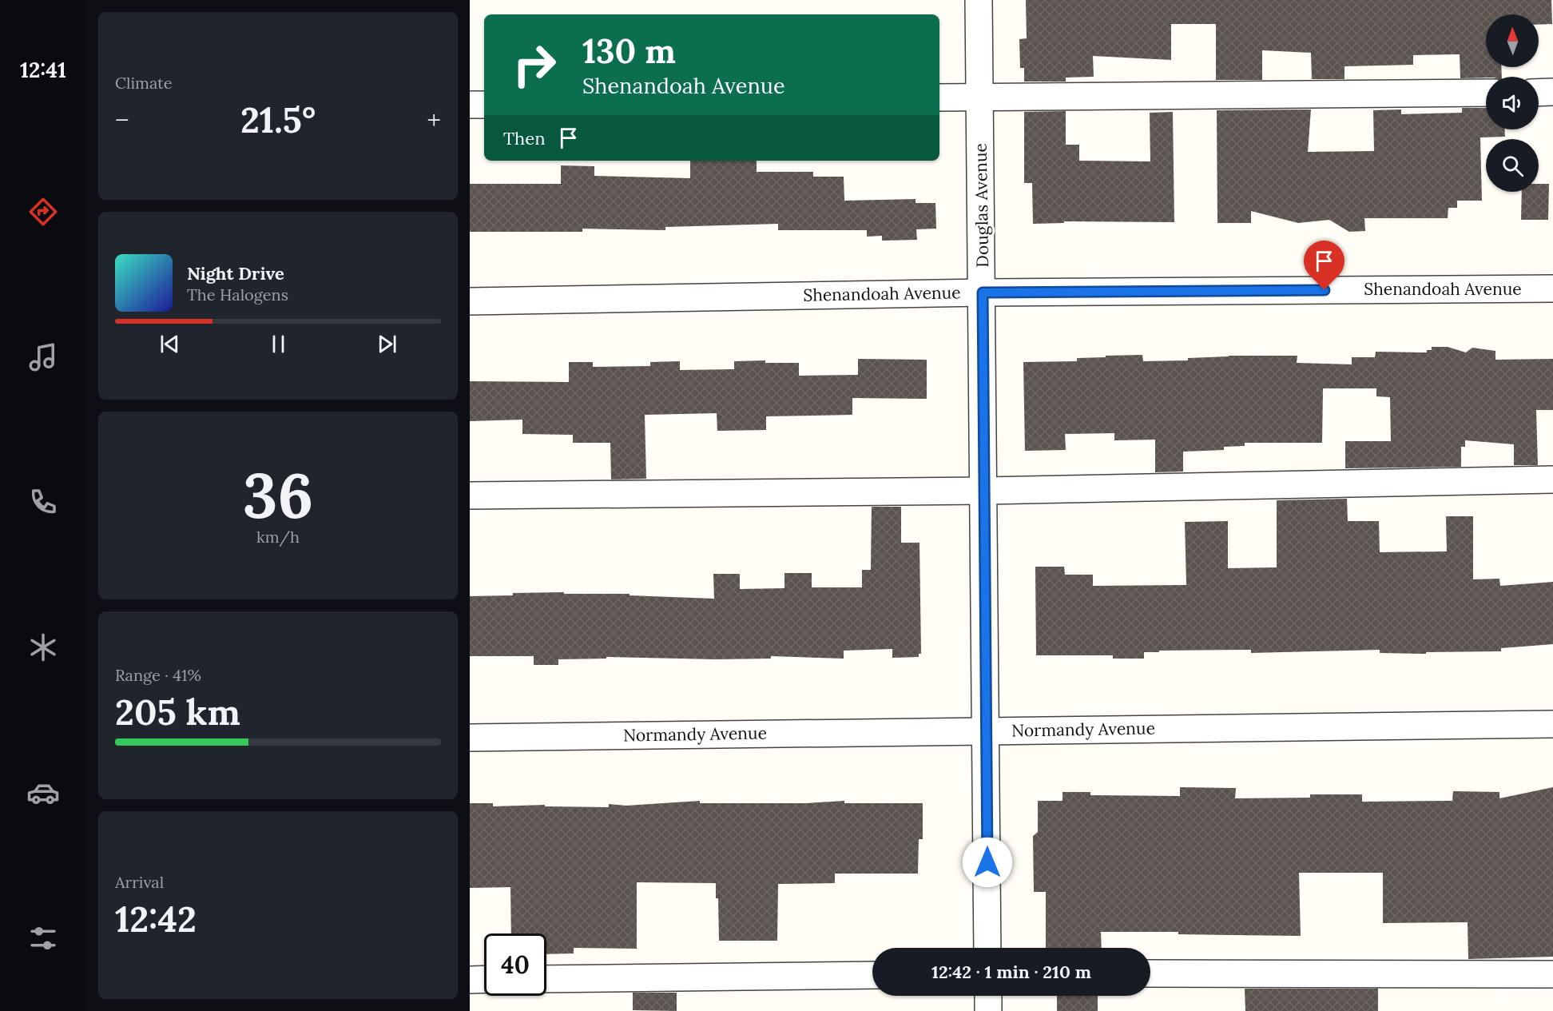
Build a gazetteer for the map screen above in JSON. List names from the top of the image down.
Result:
{
  "streets": {
    "street": ["Douglas Avenue", "Shenandoah Avenue", "Normandy Avenue"]
  },
  "crossings": [
    ["Douglas Avenue", "Shenandoah Avenue"],
    ["Douglas Avenue", "Normandy Avenue"]
  ],
  "north": "top",
  "page": {
    "tabs": "12:41",
    "tile": [
      "Climate",
      ["36", "km/h"],
      ["Range · 41%", "205 km"],
      ["Arrival", "12:42"]
    ],
    "turn": ["130 m", "Shenandoah Avenue"],
    "heat": ["−", "21.5°", "+"],
    "then": "Then",
    "song": ["Night Drive", "The Halogens"],
    "limit": "40",
    "trip": "12:42 · 1 min · 210 m"
  }
}
